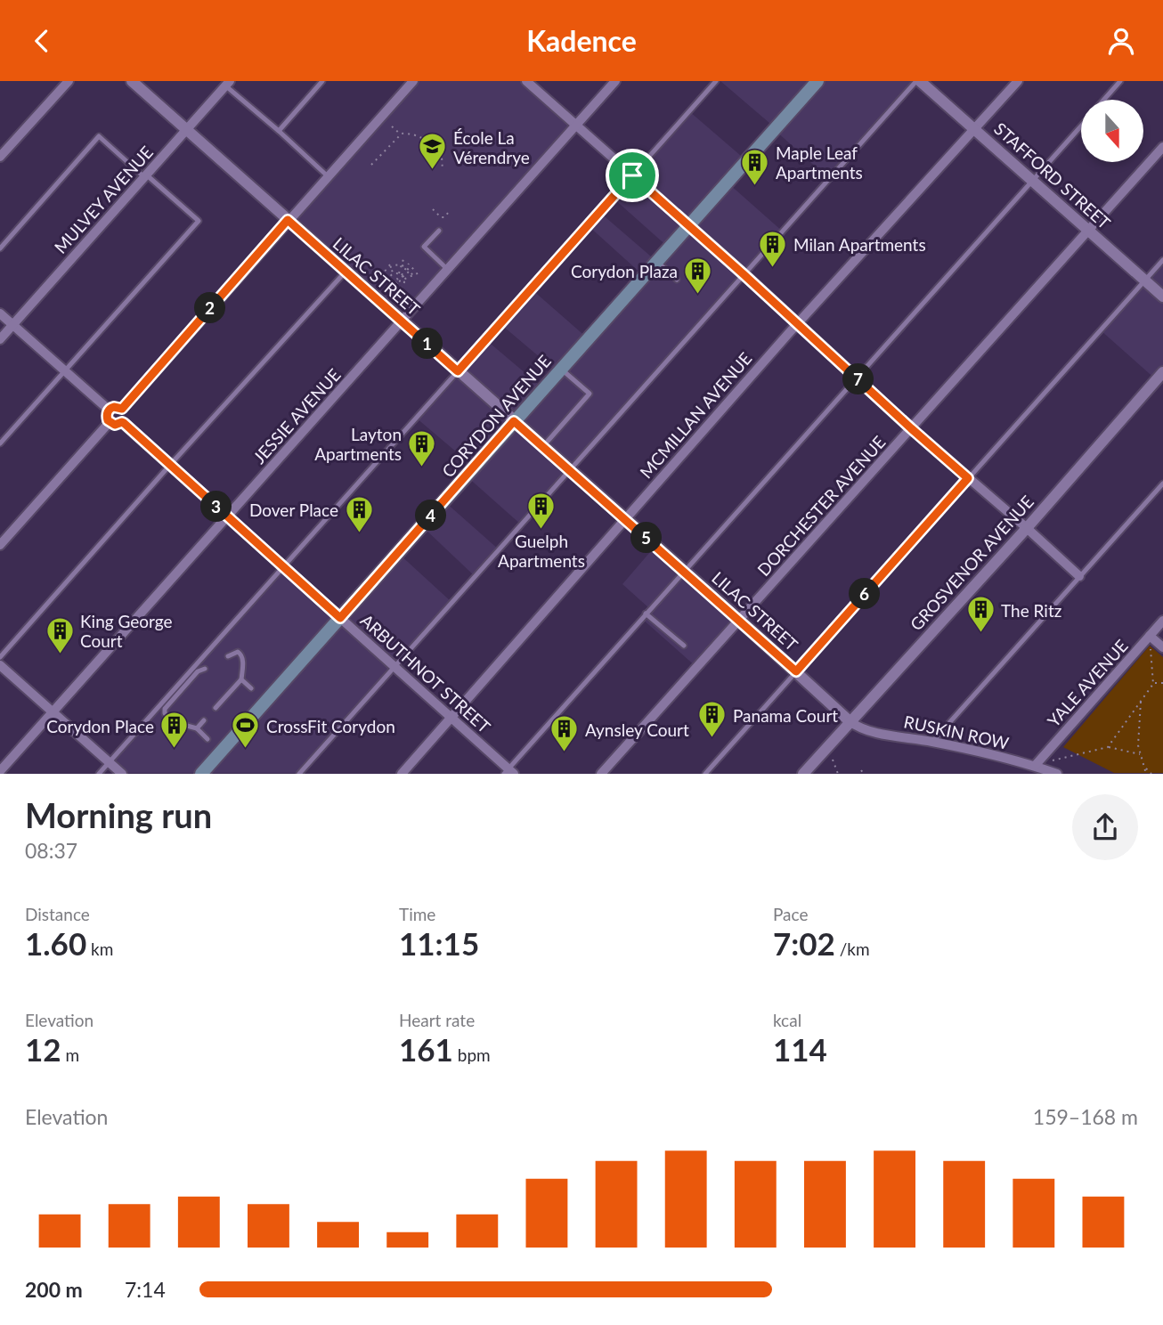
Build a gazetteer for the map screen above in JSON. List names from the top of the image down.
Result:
{
  "streets": {
    "main road": ["CORYDON AVENUE"],
    "street": [
      "STAFFORD STREET",
      "MULVEY AVENUE",
      "LILAC STREET",
      "MCMILLAN AVENUE",
      "JESSIE AVENUE",
      "DORCHESTER AVENUE",
      "GROSVENOR AVENUE",
      "ARBUTHNOT STREET",
      "YALE AVENUE",
      "RUSKIN ROW"
    ]
  },
  "crossings": [
    ["STAFFORD STREET", "MCMILLAN AVENUE"],
    ["STAFFORD STREET", "DORCHESTER AVENUE"],
    ["MULVEY AVENUE", "LILAC STREET"],
    ["LILAC STREET", "MCMILLAN AVENUE"],
    ["LILAC STREET", "JESSIE AVENUE"],
    ["LILAC STREET", "CORYDON AVENUE"],
    ["LILAC STREET", "DORCHESTER AVENUE"],
    ["LILAC STREET", "GROSVENOR AVENUE"],
    ["LILAC STREET", "RUSKIN ROW"],
    ["MCMILLAN AVENUE", "ARBUTHNOT STREET"],
    ["JESSIE AVENUE", "ARBUTHNOT STREET"],
    ["CORYDON AVENUE", "ARBUTHNOT STREET"],
    ["GROSVENOR AVENUE", "RUSKIN ROW"],
    ["YALE AVENUE", "RUSKIN ROW"]
  ],
  "places": {
    "school or university": ["École La Vérendrye"],
    "building": [
      "Maple Leaf Apartments",
      "Milan Apartments",
      "Corydon Plaza",
      "Layton Apartments",
      "Guelph Apartments",
      "Dover Place",
      "The Ritz",
      "King George Court",
      "Panama Court",
      "Corydon Place",
      "Aynsley Court"
    ],
    "sports": ["CrossFit Corydon"]
  },
  "north": "bottom",
  "page": {
    "header": "Kadence",
    "pins": [
      "2",
      "1",
      "7",
      "3",
      "4",
      "5",
      "6"
    ],
    "heading": ["Morning run", "08:37"],
    "stats": [
      ["Distance", "1.60 km"],
      ["Time", "11:15"],
      ["Pace", "7:02 /km"],
      ["Elevation", "12 m"],
      ["Heart rate", "161 bpm"],
      ["kcal", "114"]
    ],
    "chart": ["Elevation", "159–168 m"],
    "list": [
      {
        "name": "200 m",
        "note": "7:14"
      }
    ]
  }
}
